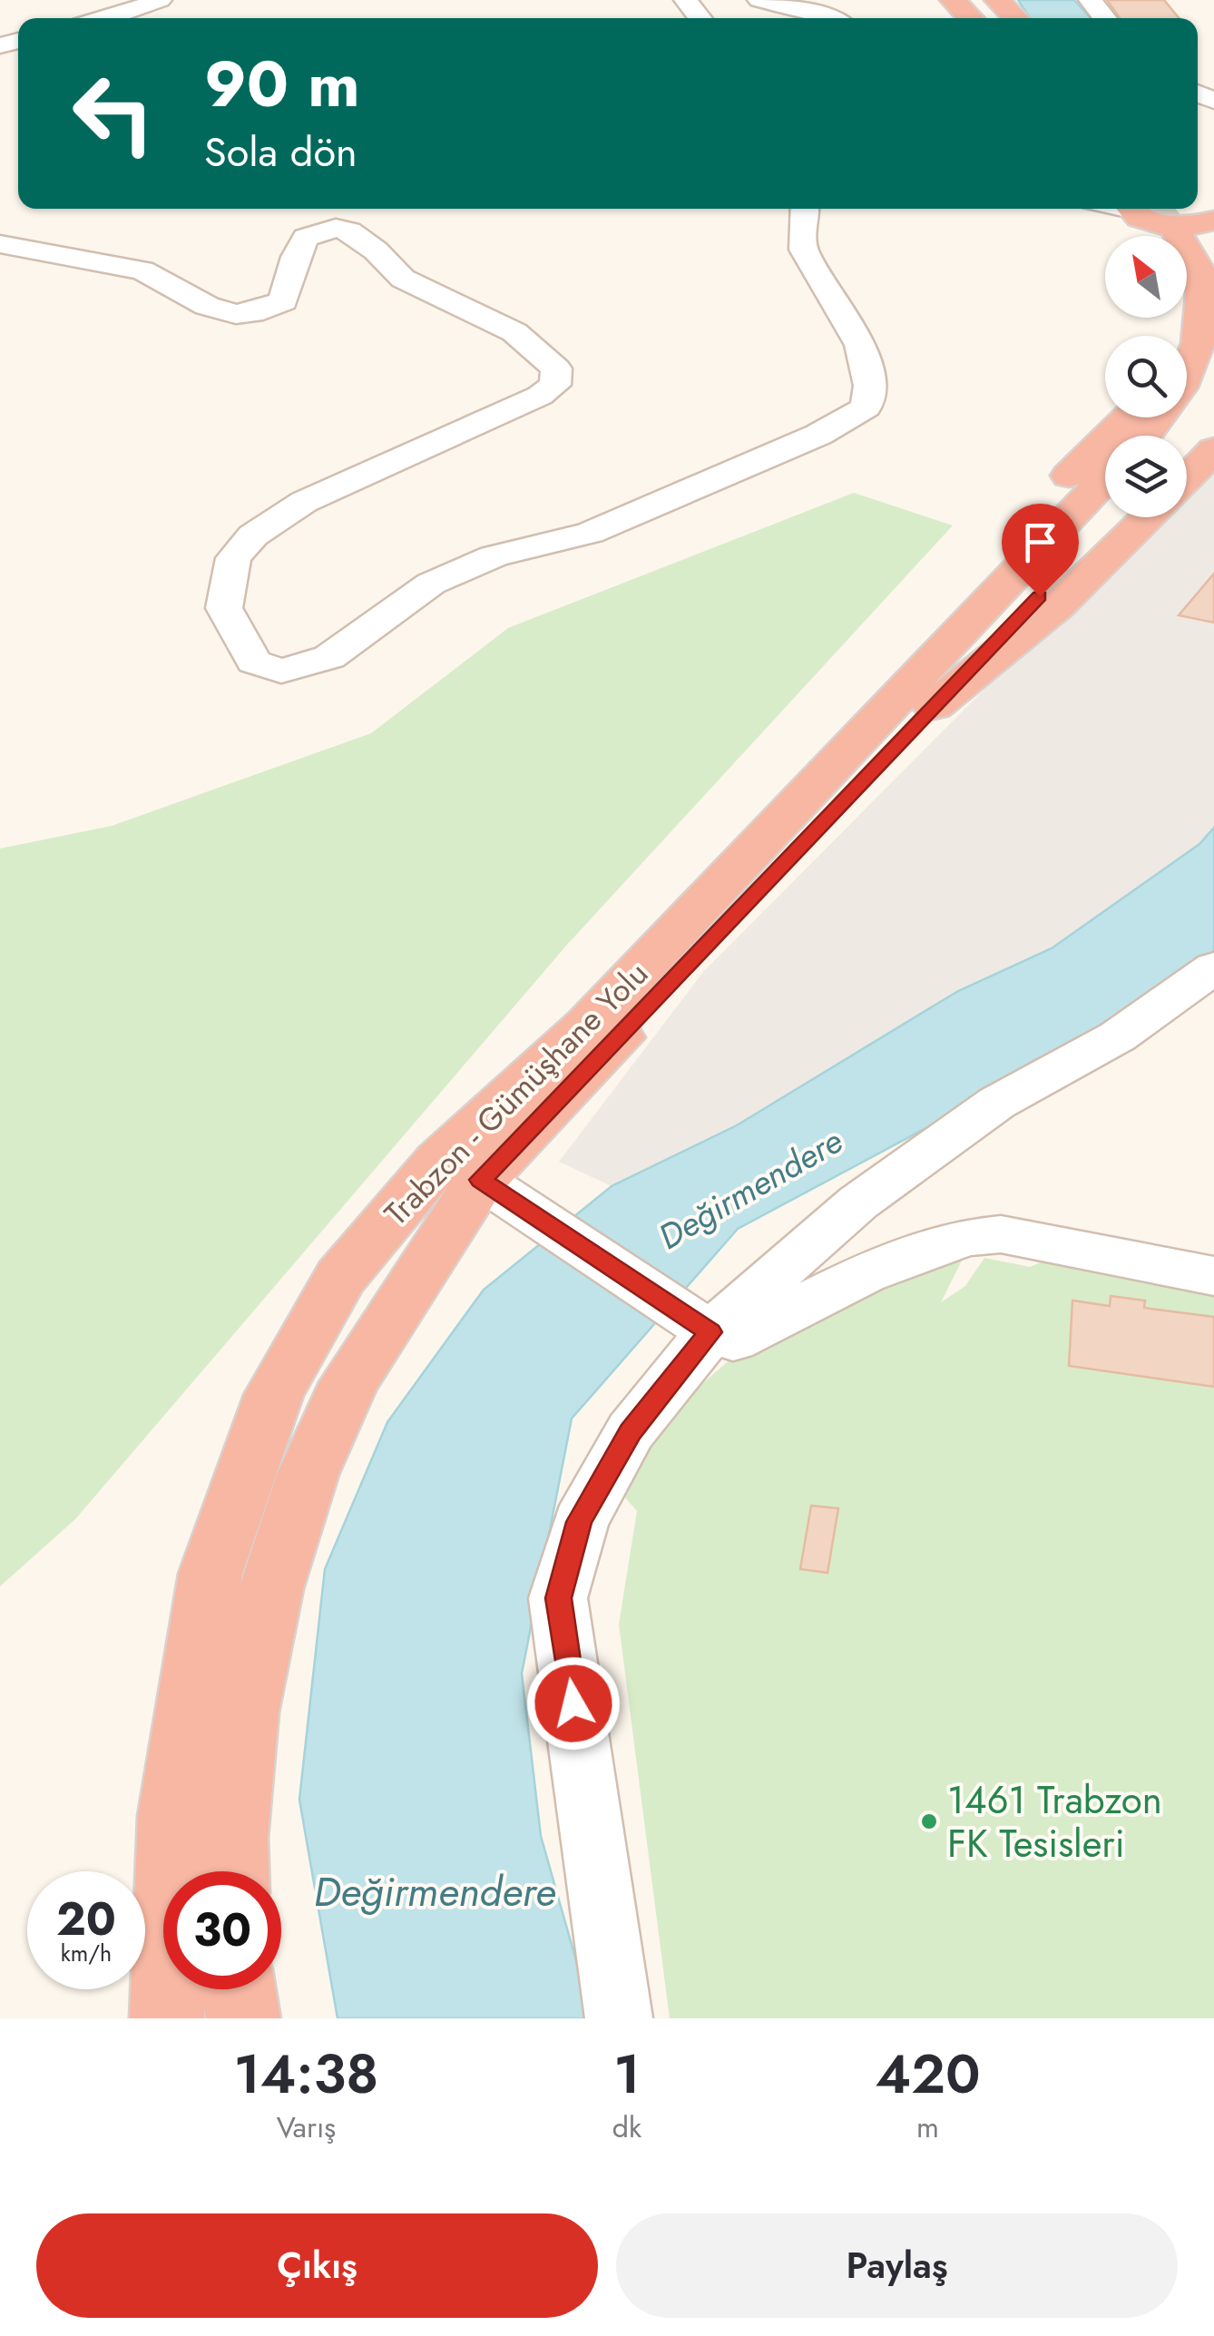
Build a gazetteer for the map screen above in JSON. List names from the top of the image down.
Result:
{
  "streets": {
    "highway": ["Trabzon - Gümüşhane Yolu"]
  },
  "water": ["Değirmendere"],
  "places": ["1461 Trabzon FK Tesisleri"],
  "north": "top left",
  "page": {
    "turn": ["90 m", "Sola dön"],
    "speed": "20 km/h",
    "limit": "30",
    "eta": [
      "14:38",
      "Varış",
      "1",
      "dk",
      "420",
      "m"
    ],
    "buttons": ["Çıkış", "Paylaş"]
  }
}
